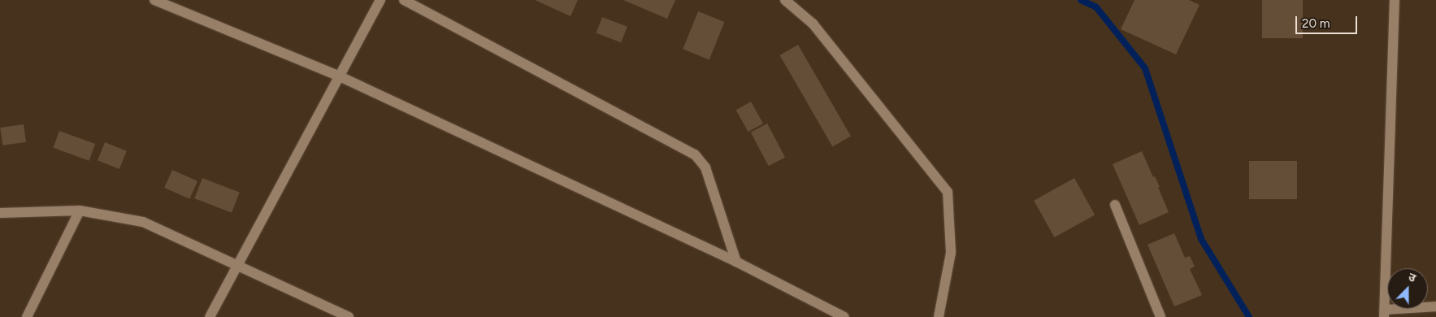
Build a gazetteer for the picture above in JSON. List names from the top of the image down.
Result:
{
  "scale_bar": "20 m",
  "north": "top"
}
